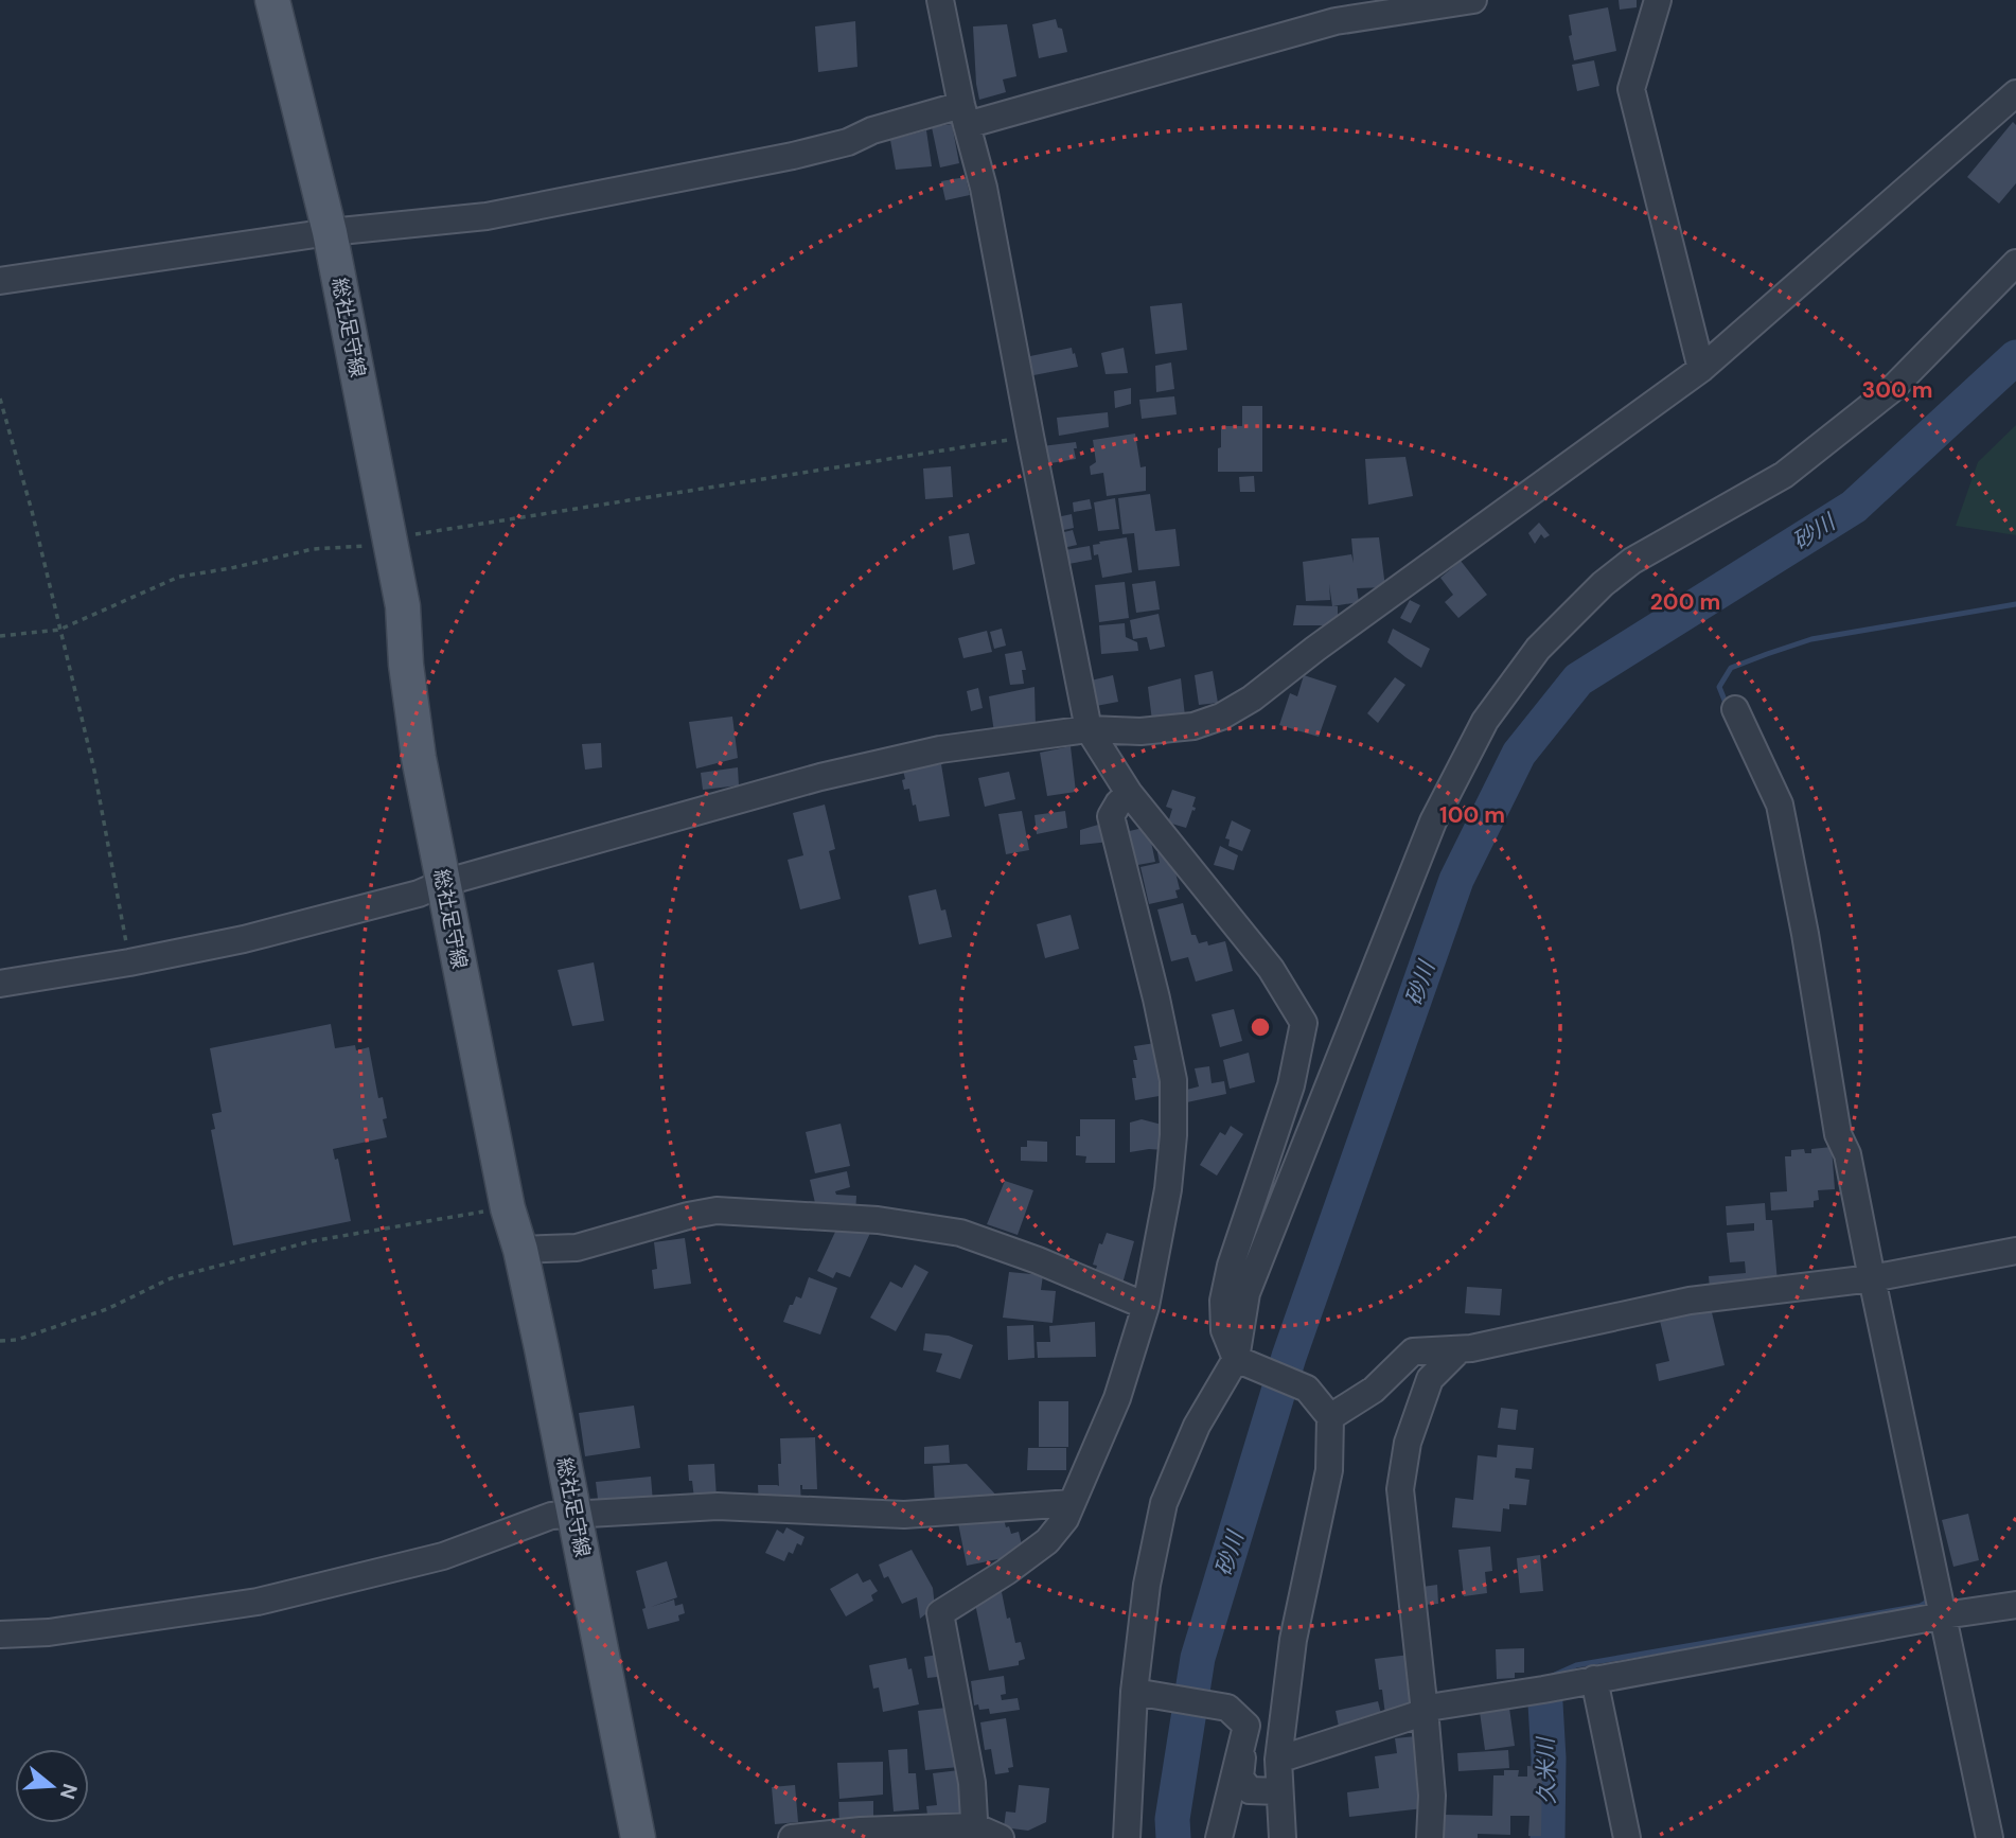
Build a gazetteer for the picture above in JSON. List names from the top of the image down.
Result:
{
  "streets": {
    "main road": ["総社足守線"]
  },
  "water": ["砂川", "久米川"],
  "north": "right",
  "rings": ["300 m", "200 m", "100 m"]
}
